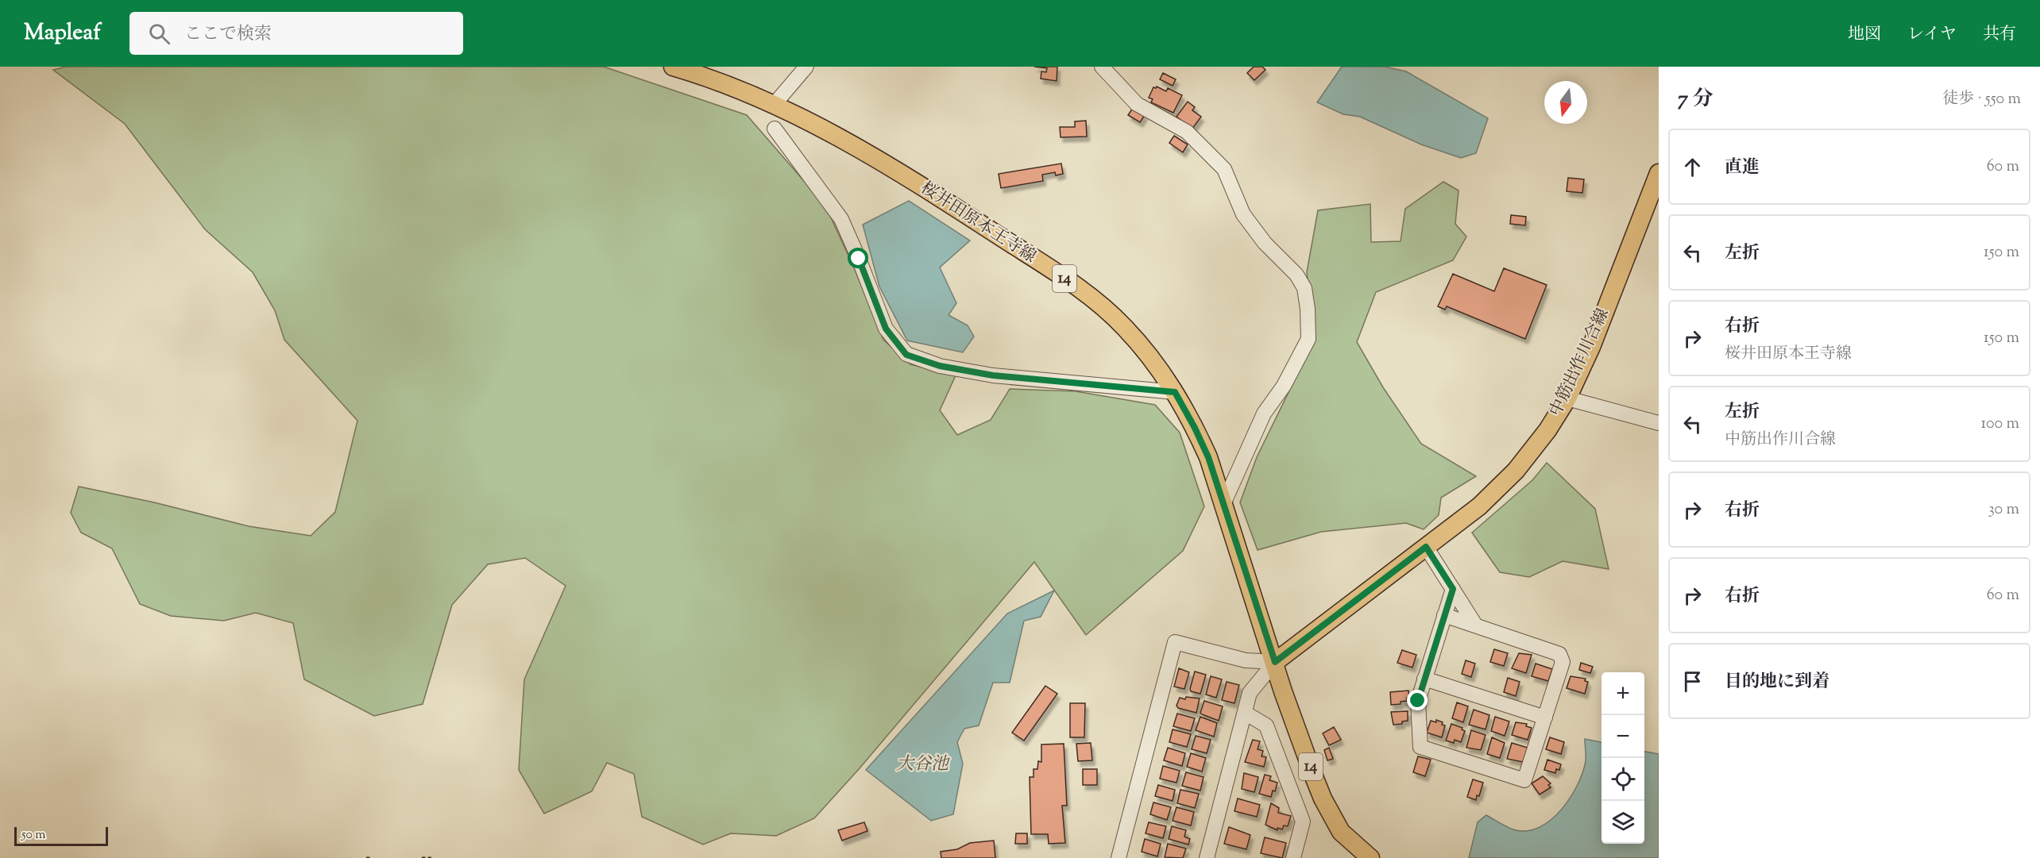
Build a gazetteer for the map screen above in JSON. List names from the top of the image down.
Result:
{
  "streets": {
    "main road": ["桜井田原本王寺線", "14", "中筋出作川合線"]
  },
  "crossings": [
    ["桜井田原本王寺線", "中筋出作川合線"]
  ],
  "water": ["大谷池"],
  "scale_bar": "50 m",
  "north": "bottom",
  "page": {
    "header": "Mapleaf",
    "search": "ここで検索",
    "nav": ["地図", "レイヤ", "共有"],
    "heading": ["7 分", "徒歩 · 550 m"],
    "list": [
      ["直進", "60 m"],
      ["左折", "150 m"],
      ["右折", "桜井田原本王寺線", "150 m"],
      ["左折", "中筋出作川合線", "100 m"],
      ["右折", "30 m"],
      ["右折", "60 m"],
      "目的地に到着"
    ],
    "map_buttons": ["+", "−"],
    "scale": "50 m"
  }
}
